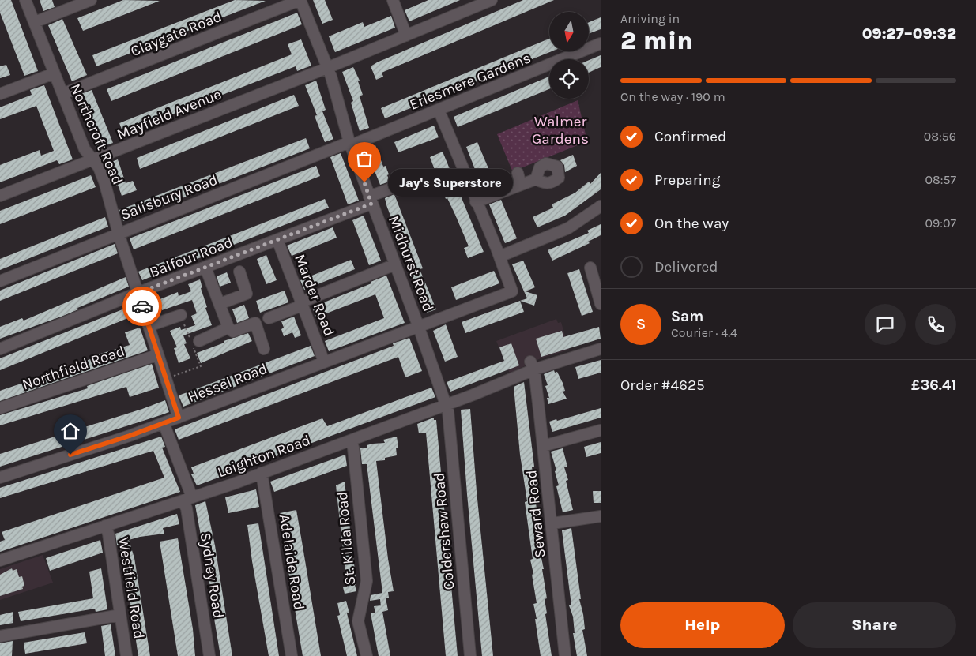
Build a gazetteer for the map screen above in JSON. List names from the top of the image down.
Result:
{
  "streets": {
    "street": [
      "Claygate Road",
      "Erlesmere Gardens",
      "Mayfield Avenue",
      "Northcroft Road",
      "Salisbury Road",
      "Balfour Road",
      "Midhurst Road",
      "Marder Road",
      "Northfield Road",
      "Hessel Road",
      "Leighton Road",
      "Seward Road",
      "Coldershaw Road",
      "St. Kilda Road",
      "Adelaide Road",
      "Sydney Road",
      "Westfield Road"
    ]
  },
  "crossings": [
    ["Claygate Road", "Northcroft Road"],
    ["Claygate Road", "Midhurst Road"],
    ["Erlesmere Gardens", "Salisbury Road"],
    ["Erlesmere Gardens", "Midhurst Road"],
    ["Mayfield Avenue", "Northcroft Road"],
    ["Mayfield Avenue", "Midhurst Road"],
    ["Northcroft Road", "Salisbury Road"],
    ["Northcroft Road", "Balfour Road"],
    ["Northcroft Road", "Northfield Road"],
    ["Northcroft Road", "Hessel Road"],
    ["Salisbury Road", "Midhurst Road"],
    ["Balfour Road", "Midhurst Road"],
    ["Balfour Road", "Marder Road"],
    ["Midhurst Road", "Hessel Road"],
    ["Midhurst Road", "Leighton Road"],
    ["Midhurst Road", "Coldershaw Road"],
    ["Marder Road", "Hessel Road"],
    ["Hessel Road", "Sydney Road"],
    ["Leighton Road", "Seward Road"],
    ["Leighton Road", "Coldershaw Road"],
    ["Leighton Road", "St. Kilda Road"],
    ["Leighton Road", "Adelaide Road"],
    ["Leighton Road", "Sydney Road"],
    ["Leighton Road", "Westfield Road"]
  ],
  "parks": ["Walmer Gardens"],
  "places": ["Jay's Superstore"],
  "north": "bottom",
  "page": {
    "heading": ["2 min", "Arriving in", "09:27–09:32"],
    "panel": [
      "Sam",
      "Courier · 4.4",
      "Order #4625",
      "£36.41"
    ],
    "bar": "On the way · 190 m",
    "list": [
      ["Confirmed", "08:56"],
      ["Preparing", "08:57"],
      ["On the way", "09:07"],
      "Delivered"
    ],
    "bubble": "Jay's Superstore",
    "round": "S",
    "buttons": ["Help", "Share"]
  }
}
